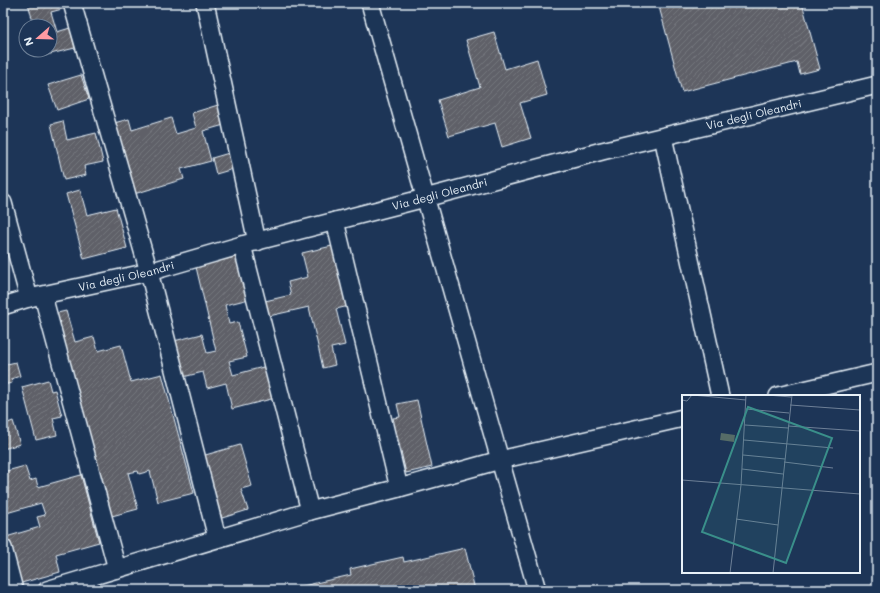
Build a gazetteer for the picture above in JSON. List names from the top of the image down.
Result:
{
  "streets": {
    "street": ["Via degli Oleandri"]
  },
  "north": "left"
}
